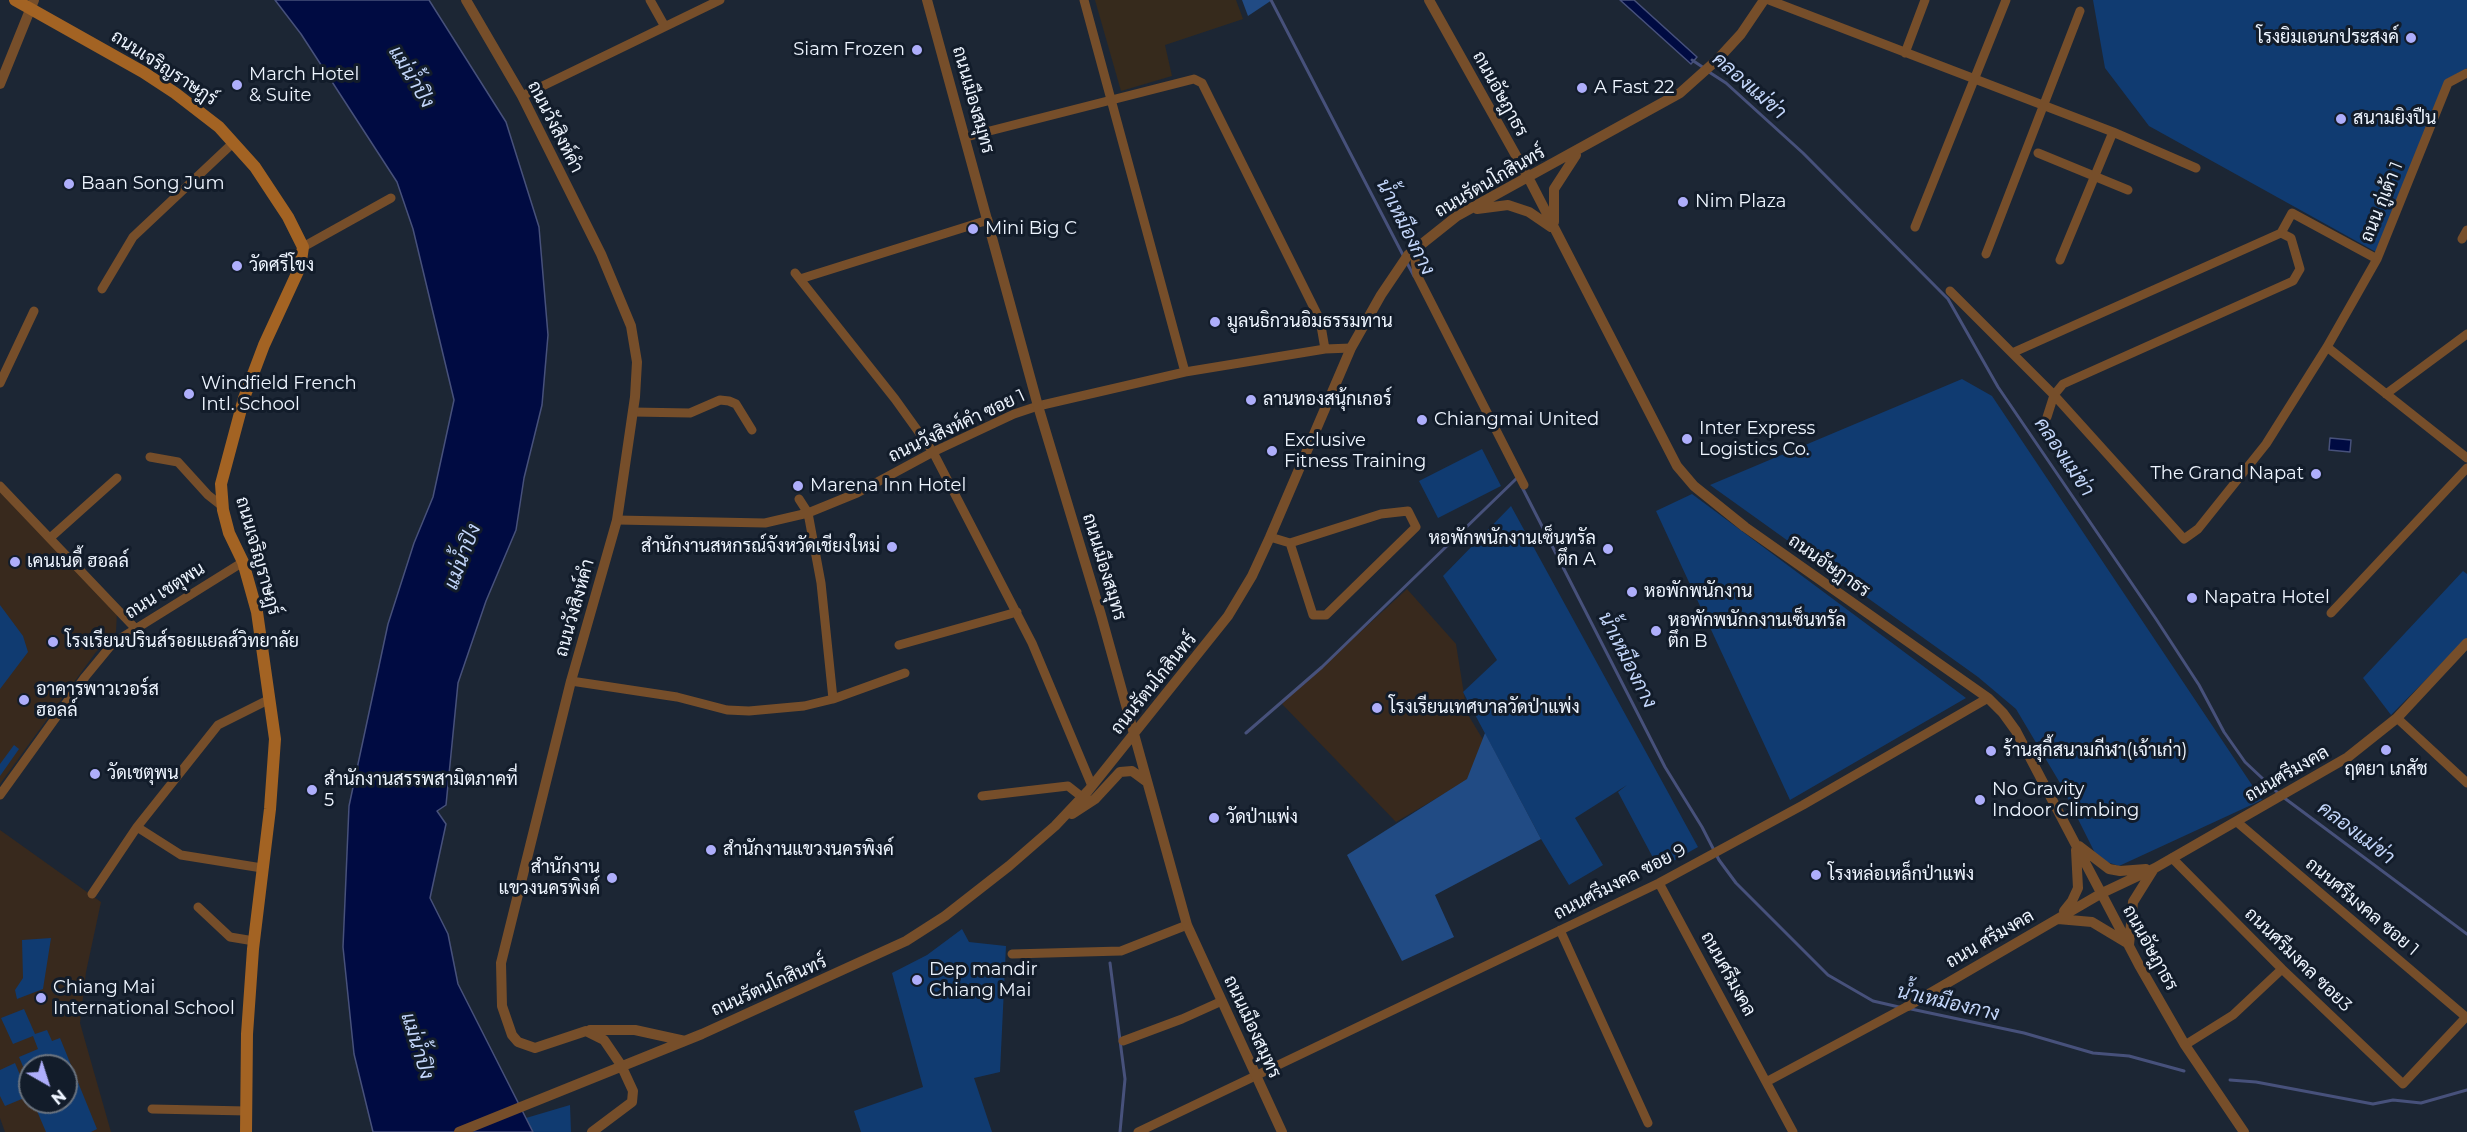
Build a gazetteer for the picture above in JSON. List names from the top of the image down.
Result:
{
  "streets": {
    "main road": ["ถนนเจริญราษฎร์"],
    "street": [
      "ถนนอัษฎาธร",
      "ถนนเมืองสมุทร",
      "ถนนวังสิงห์คำ",
      "ถนนรัตนโกสินทร์",
      "ถนน กู่เต้า 1",
      "ถนนวังสิงห์คำ ซอย 1",
      "ถนน เชตุพน",
      "ถนนศรีมงคล",
      "ถนนศรีมงคล ซอย 9",
      "ถนนศรีมงคล ซอย 1",
      "ถนน ศรีมงคล",
      "ถนนศรีมงคล ซอย3"
    ]
  },
  "crossings": [
    ["ถนนเจริญราษฎร์", "ถนน เชตุพน"],
    ["ถนนอัษฎาธร", "ถนนรัตนโกสินทร์"],
    ["ถนนอัษฎาธร", "ถนนศรีมงคล"],
    ["ถนนอัษฎาธร", "ถนนศรีมงคล ซอย 9"],
    ["ถนนอัษฎาธร", "ถนน ศรีมงคล"],
    ["ถนนเมืองสมุทร", "ถนนรัตนโกสินทร์"],
    ["ถนนเมืองสมุทร", "ถนนวังสิงห์คำ ซอย 1"],
    ["ถนนเมืองสมุทร", "ถนนศรีมงคล ซอย 9"],
    ["ถนนวังสิงห์คำ", "ถนนวังสิงห์คำ ซอย 1"],
    ["ถนนรัตนโกสินทร์", "ถนนวังสิงห์คำ ซอย 1"],
    ["ถนนศรีมงคล", "ถนนศรีมงคล ซอย 9"],
    ["ถนนศรีมงคล", "ถนนศรีมงคล ซอย 1"],
    ["ถนนศรีมงคล", "ถนน ศรีมงคล"],
    ["ถนนศรีมงคล", "ถนนศรีมงคล ซอย3"],
    ["ถนนศรีมงคล ซอย 1", "ถนนศรีมงคล ซอย3"]
  ],
  "water": ["แม่น้ำปิง", "คลองแม่ข่า", "น้ำเหมืองกาง"],
  "places": [
    "โรงยิมเอนกประสงค์",
    "Siam Frozen",
    "March Hotel & Suite",
    "A Fast 22",
    "สนามยิงปืน",
    "Baan Song Jum",
    "Nim Plaza",
    "Mini Big C",
    "วัดศรีโขง",
    "มูลนธิกวนอิมธรรมทาน",
    "Windfield French Intl. School",
    "ลานทองสนุ้กเกอร์",
    "Chiangmai United",
    "Inter Express Logistics Co.",
    "Exclusive Fitness Training",
    "The Grand Napat",
    "Marena Inn Hotel",
    "สำนักงานสหกรณ์จังหวัดเชียงใหม่",
    "หอพักพนักงานเซ็นทรัล ตึก A",
    "เคนเนดี้ ฮอลล์",
    "หอพักพนักงาน",
    "Napatra Hotel",
    "หอพักพนักกงานเซ็นทรัล ตึก B",
    "โรงเรียนปรินส์รอยแยลส์วิทยาลัย",
    "อาคารพาวเวอร์ส ฮอลล์",
    "โรงเรียนเทศบาลวัดป่าแพ่ง",
    "ฤตยา เภสัช",
    "ร้านสุกี้สนามกีฬา(เจ้าเก่า)",
    "วัดเชตุพน",
    "สำนักงานสรรพสามิตภาคที่ 5",
    "No Gravity Indoor Climbing",
    "วัดป่าแพ่ง",
    "สำนักงานแขวงนครพิงค์",
    "โรงหล่อเหล็กป่าแพ่ง",
    "สำนักงาน แขวงนครพิงค์",
    "Dep mandir Chiang Mai",
    "Chiang Mai International School"
  ],
  "north": "bottom right"
}
